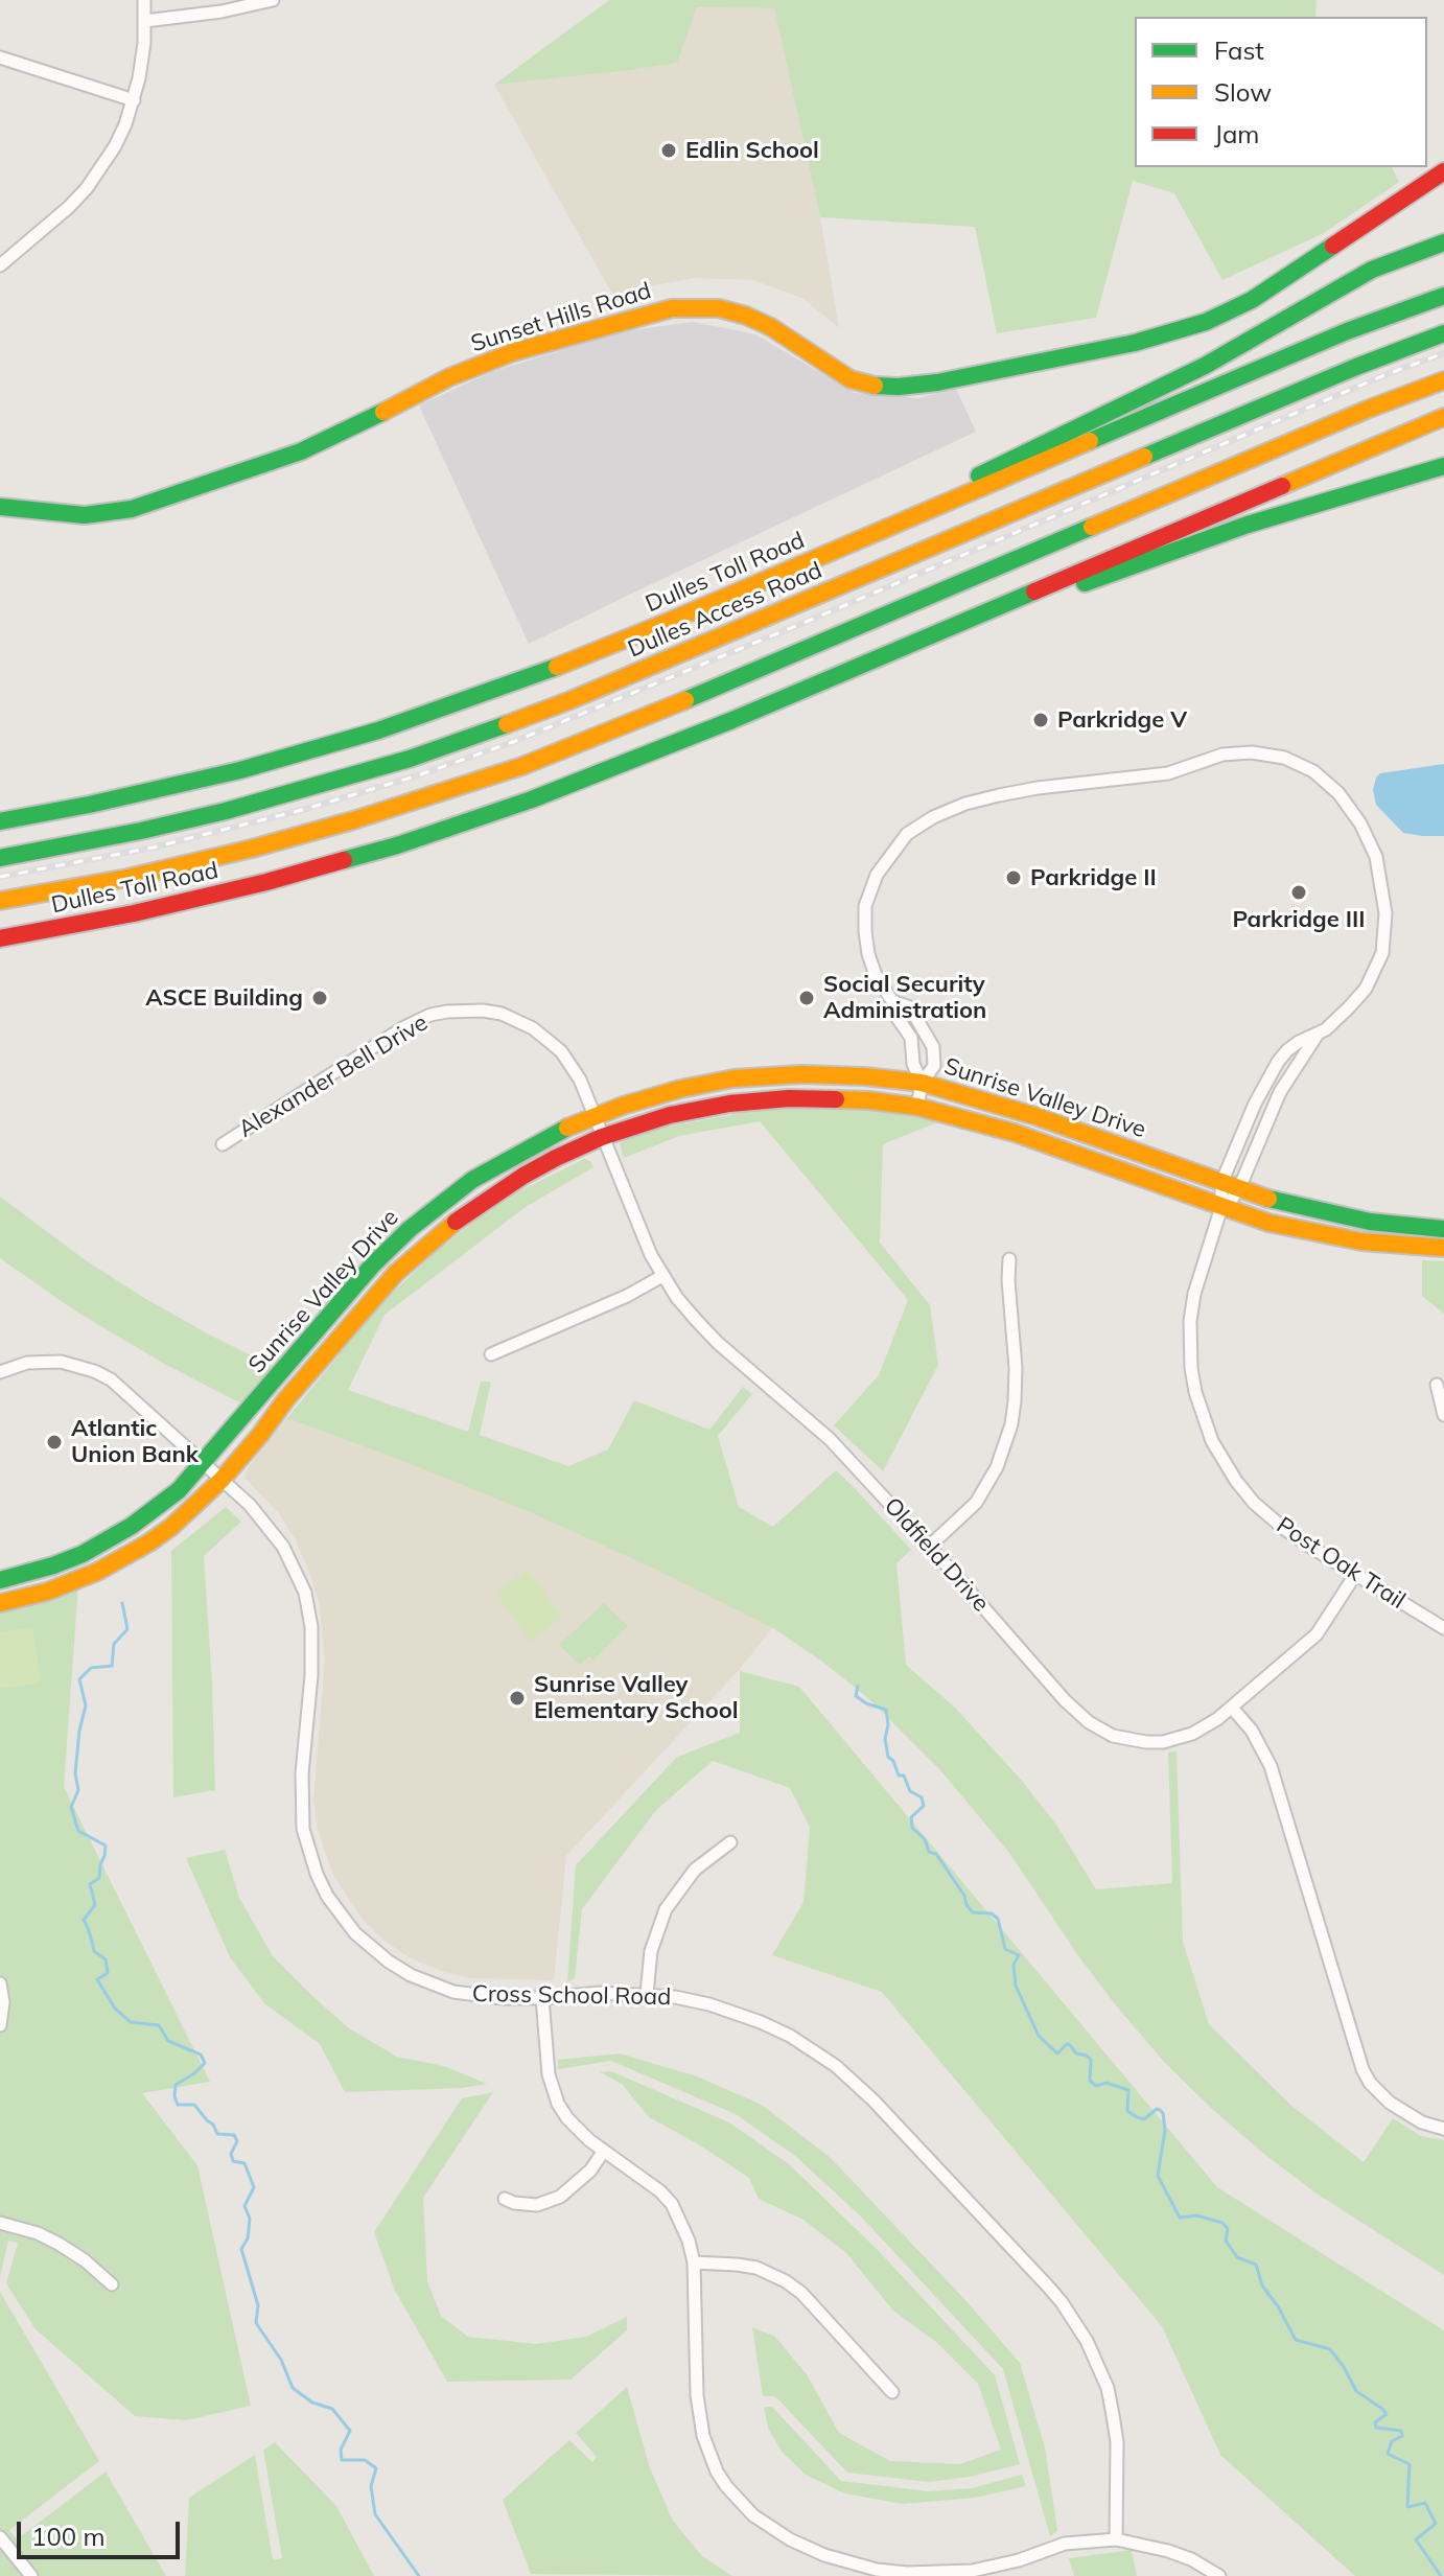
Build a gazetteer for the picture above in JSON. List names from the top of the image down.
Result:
{
  "streets": {
    "main road": [
      "Sunset Hills Road",
      "Dulles Toll Road",
      "Dulles Access Road",
      "Sunrise Valley Drive"
    ],
    "street": [
      "Alexander Bell Drive",
      "Oldfield Drive",
      "Post Oak Trail",
      "Cross School Road"
    ]
  },
  "crossings": [
    ["Alexander Bell Drive", "Sunrise Valley Drive"],
    ["Alexander Bell Drive", "Oldfield Drive"],
    ["Sunrise Valley Drive", "Oldfield Drive"],
    ["Sunrise Valley Drive", "Post Oak Trail"],
    ["Sunrise Valley Drive", "Cross School Road"],
    ["Oldfield Drive", "Post Oak Trail"]
  ],
  "places": [
    "Edlin School",
    "Parkridge V",
    "Parkridge II",
    "Parkridge III",
    "ASCE Building",
    "Social Security Administration",
    "Atlantic Union Bank",
    "Sunrise Valley Elementary School"
  ],
  "legend": ["Fast", "Slow", "Jam"],
  "scale_bar": "100 m"
}
